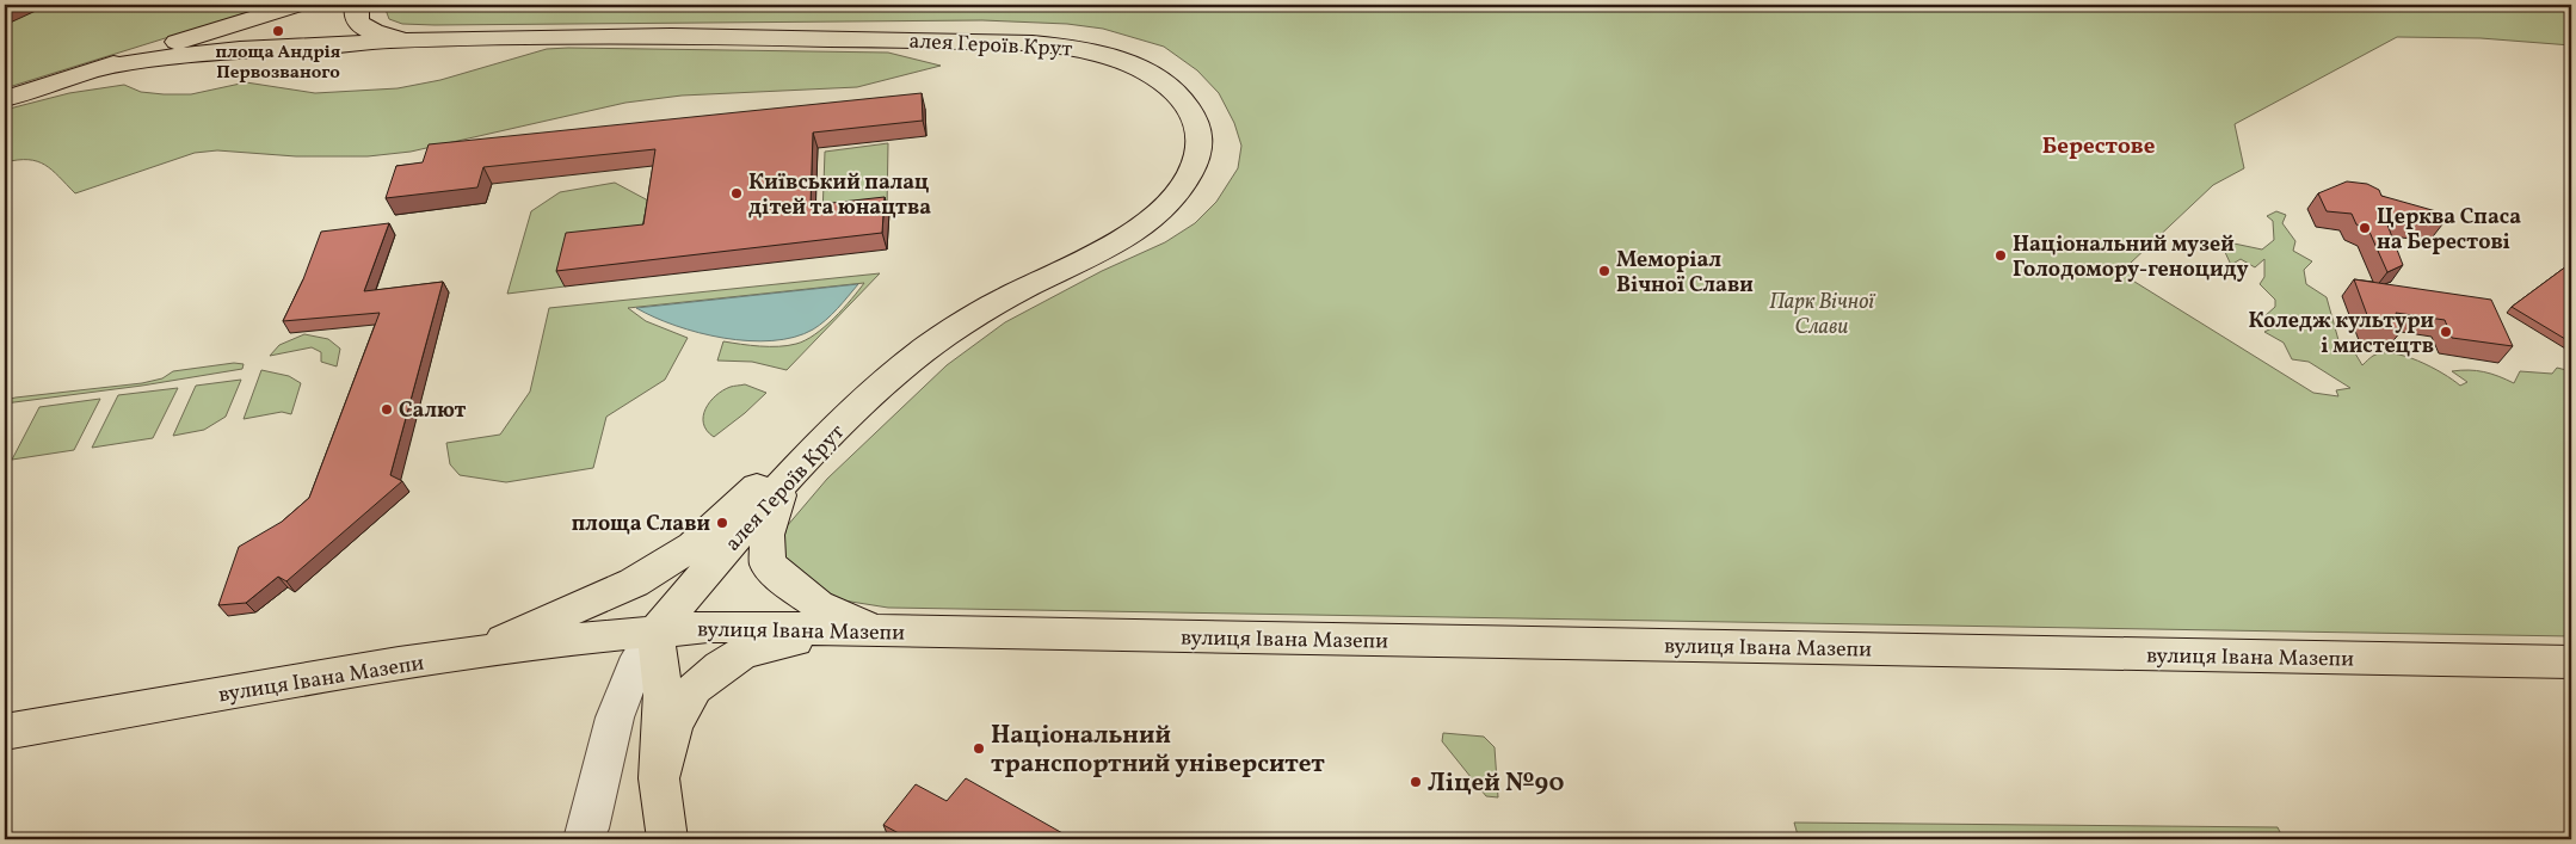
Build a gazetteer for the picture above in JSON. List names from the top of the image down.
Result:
{
  "streets": {
    "main road": ["алея Героїв Крут", "вулиця Івана Мазепи"]
  },
  "crossings": [
    ["алея Героїв Крут", "вулиця Івана Мазепи"]
  ],
  "districts": ["Берестове"],
  "parks": ["Парк Вічної Слави"],
  "places": [
    "площа Андрія Первозваного",
    "Київський палац дітей та юнацтва",
    "Церква Спаса на Берестові",
    "Національний музей Голодомору-геноциду",
    "Меморіал Вічної Слави",
    "Коледж культури і мистецтв",
    "Салют",
    "площа Слави",
    "Національний транспортний університет",
    "Ліцей №90"
  ]
}
